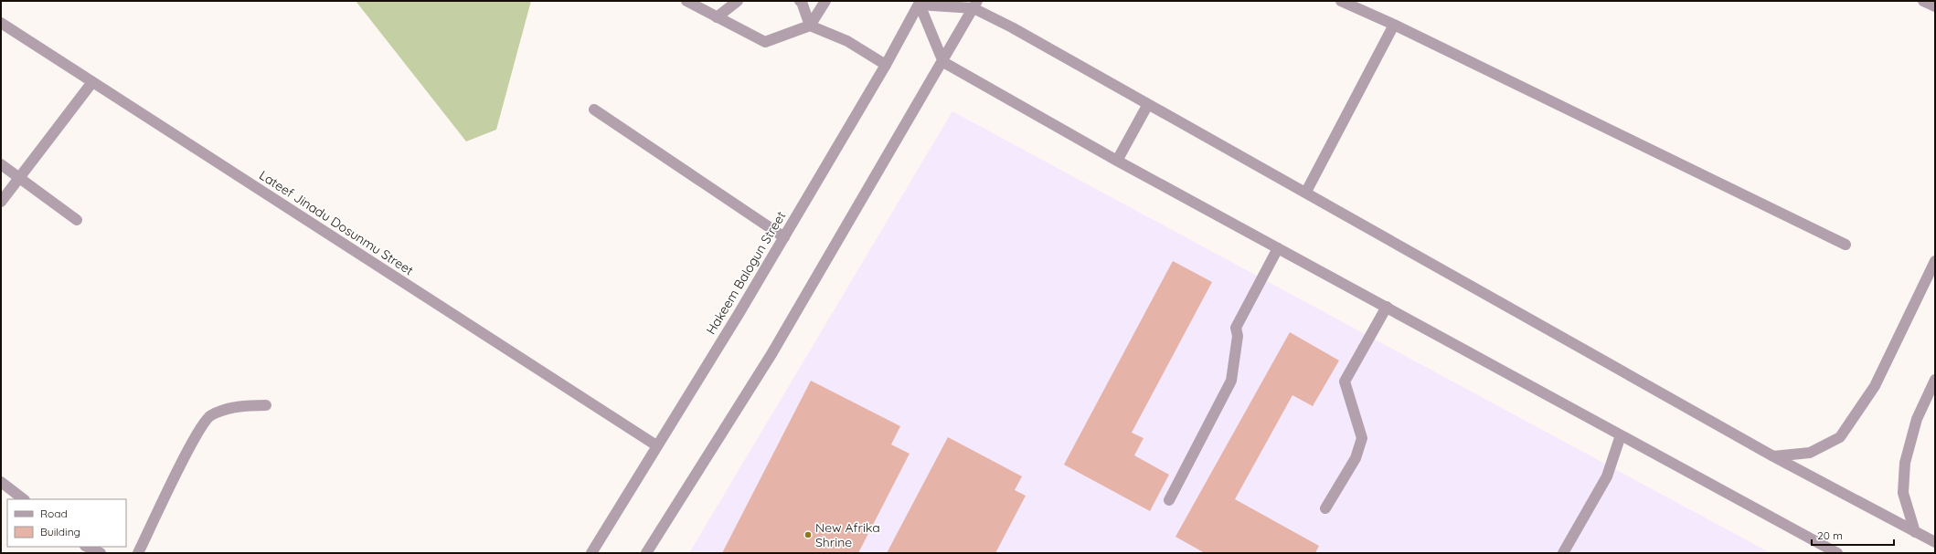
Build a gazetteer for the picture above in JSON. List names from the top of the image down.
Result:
{
  "streets": {
    "street": ["Lateef Jinadu Dosunmu Street", "Hakeem Balogun Street"]
  },
  "crossings": [
    ["Lateef Jinadu Dosunmu Street", "Hakeem Balogun Street"]
  ],
  "places": ["New Afrika Shrine"],
  "legend": ["Road", "Building"],
  "scale_bar": "20 m"
}
